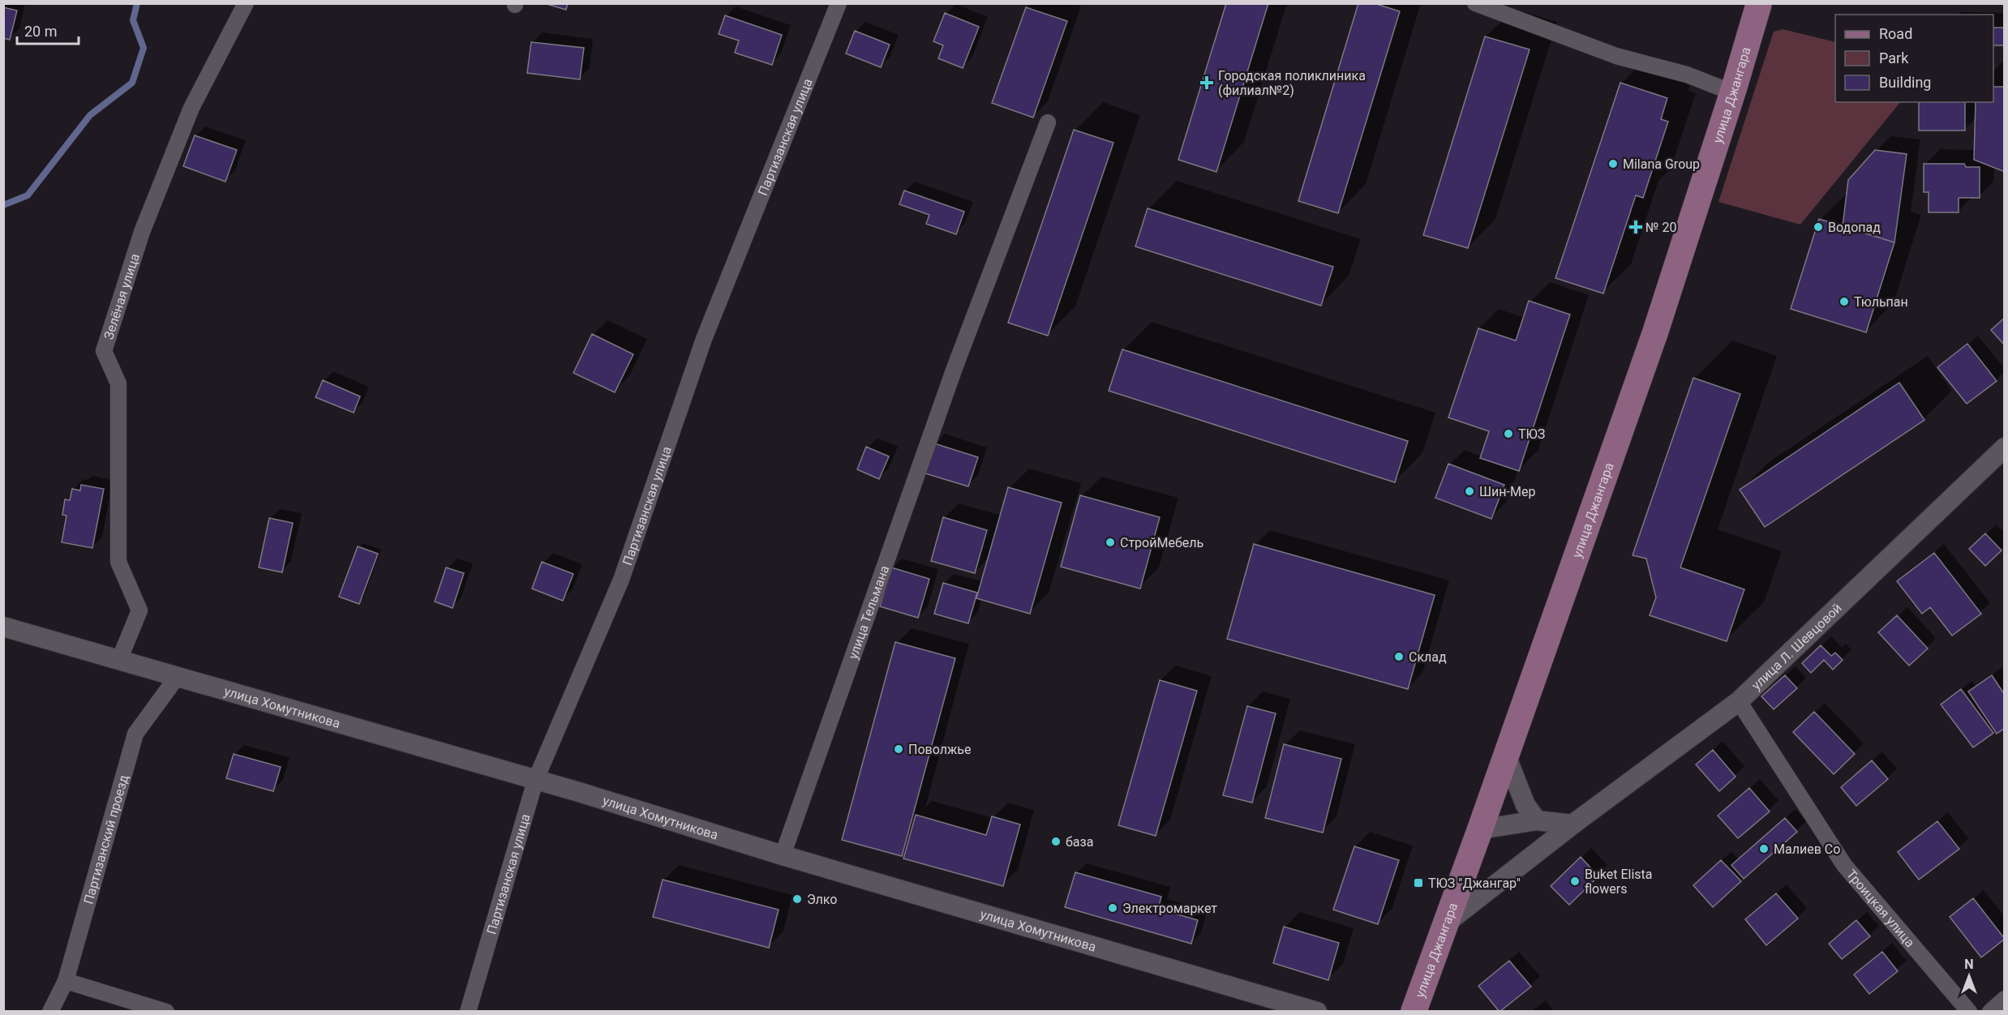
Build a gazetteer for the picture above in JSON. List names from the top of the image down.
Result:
{
  "streets": {
    "main road": ["улица Джангара"],
    "street": [
      "Партизанская улица",
      "Зелёная улица",
      "улица Тельмана",
      "улица Л. Шевцовой",
      "улица Хомутникова",
      "Партизанский проезд",
      "Троицкая улица"
    ]
  },
  "crossings": [
    ["улица Джангара", "улица Л. Шевцовой"],
    ["Партизанская улица", "улица Хомутникова"],
    ["Зелёная улица", "улица Хомутникова"],
    ["улица Тельмана", "улица Хомутникова"],
    ["улица Л. Шевцовой", "Троицкая улица"],
    ["улица Хомутникова", "Партизанский проезд"]
  ],
  "places": {
    "health": ["Городская поликлиника (филиал№2)", "№ 20"],
    "other": [
      "Milana Group",
      "Водопад",
      "Тюльпан",
      "ТЮЗ",
      "Шин-Мер",
      "СтройМебель",
      "Склад",
      "Поволжье",
      "база",
      "Малиев Со",
      "Buket Elista flowers",
      "Элко",
      "Электромаркет"
    ],
    "transit": ["ТЮЗ \"Джангар\""]
  },
  "legend": ["Road", "Park", "Building"],
  "scale_bar": "20 m",
  "north": "top"
}
